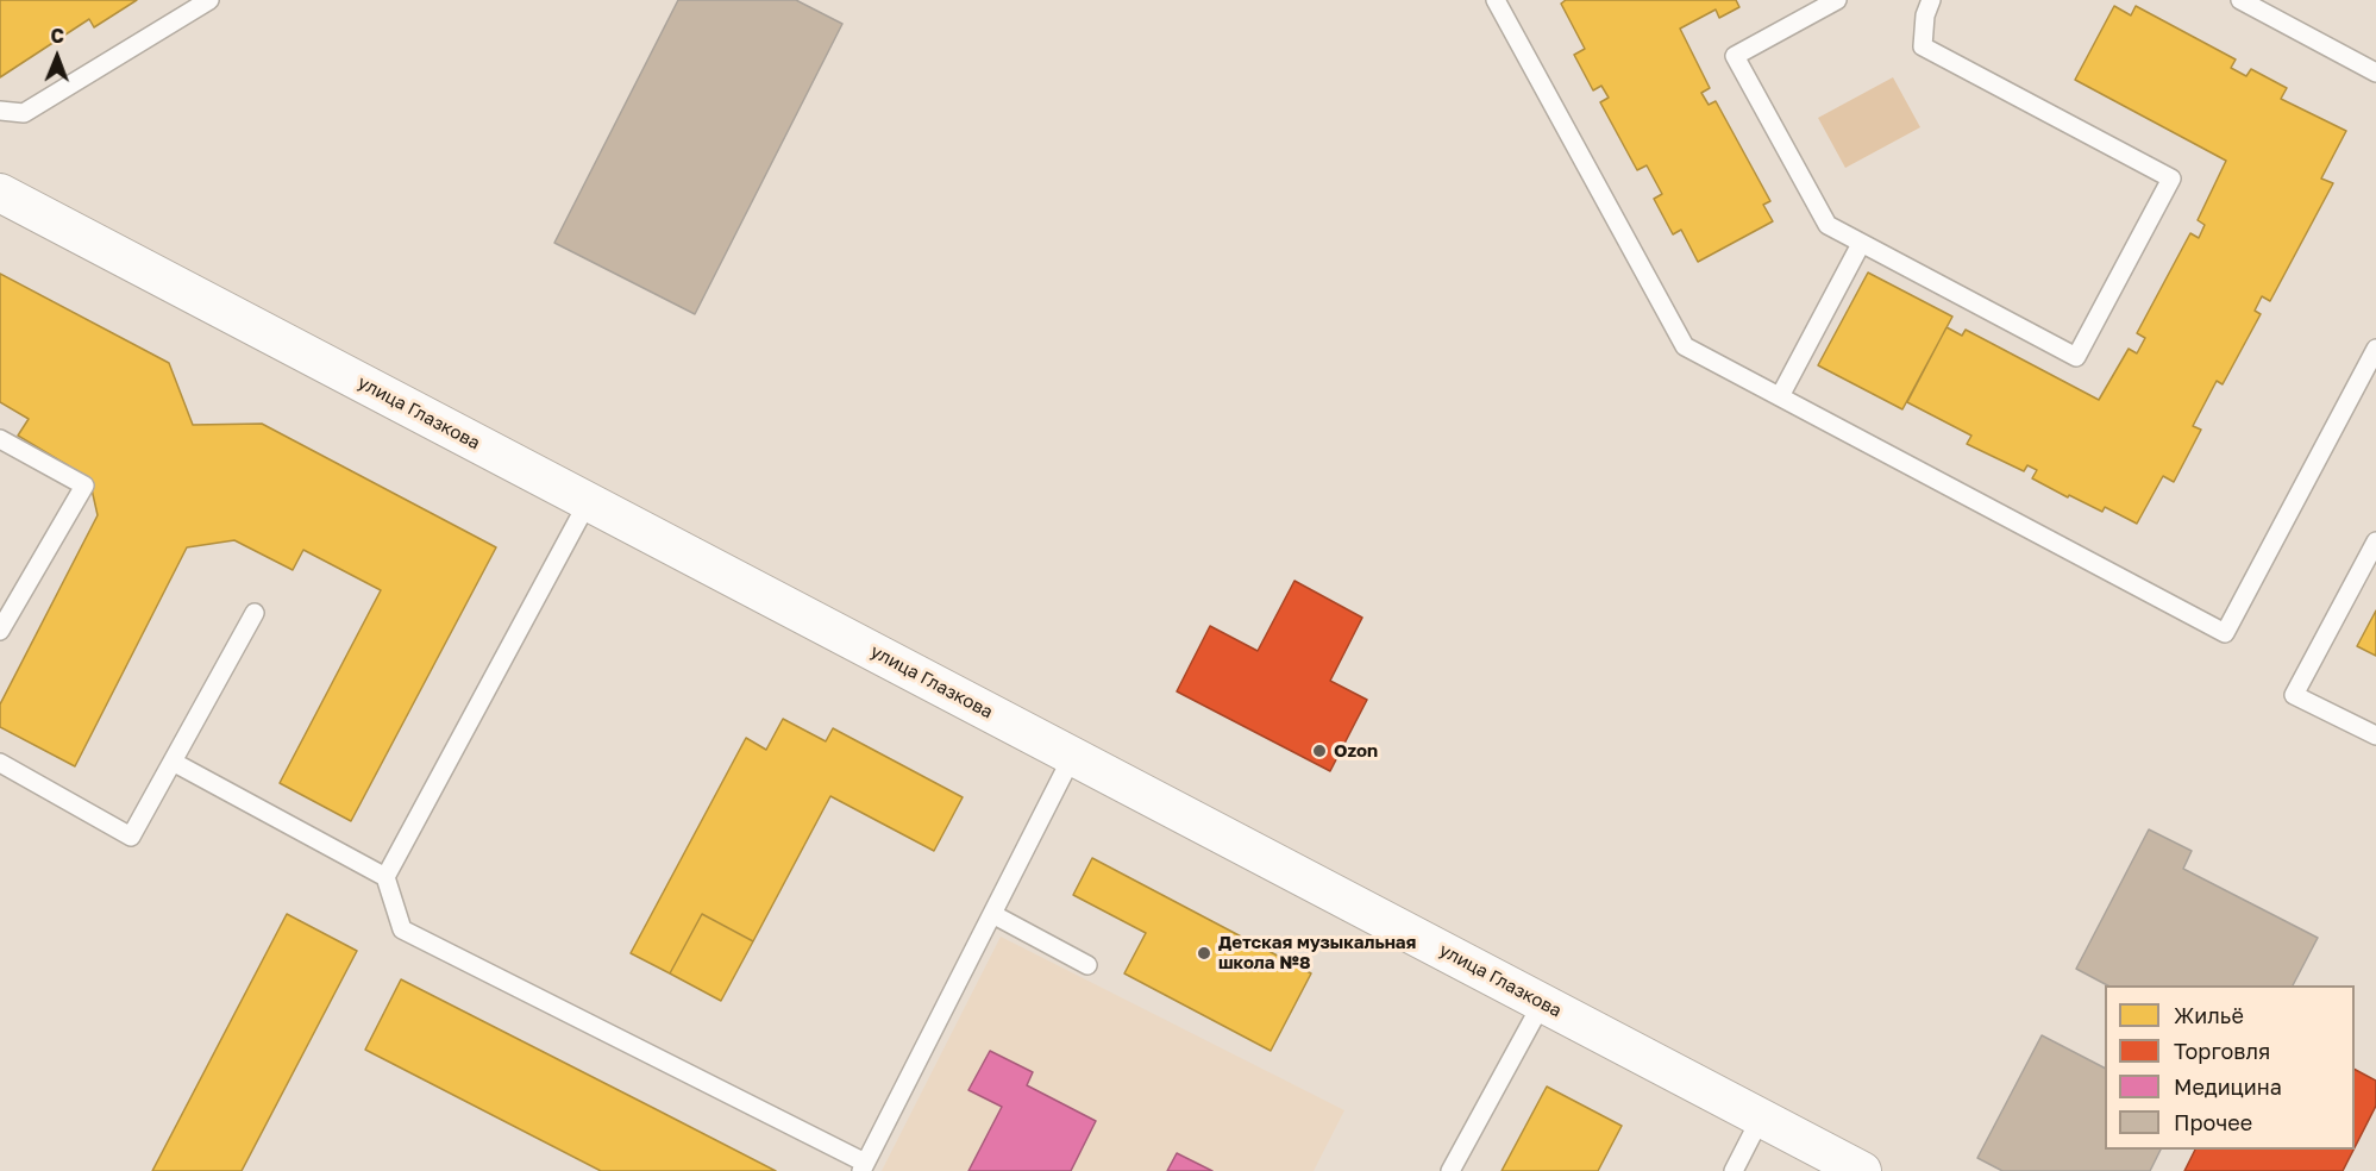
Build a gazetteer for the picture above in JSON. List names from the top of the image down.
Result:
{
  "streets": {
    "street": ["улица Глазкова"]
  },
  "places": ["Ozon", "Детская музыкальная школа №8"],
  "legend": [
    "Жильё",
    "Торговля",
    "Медицина",
    "Прочее"
  ],
  "north": "top"
}
